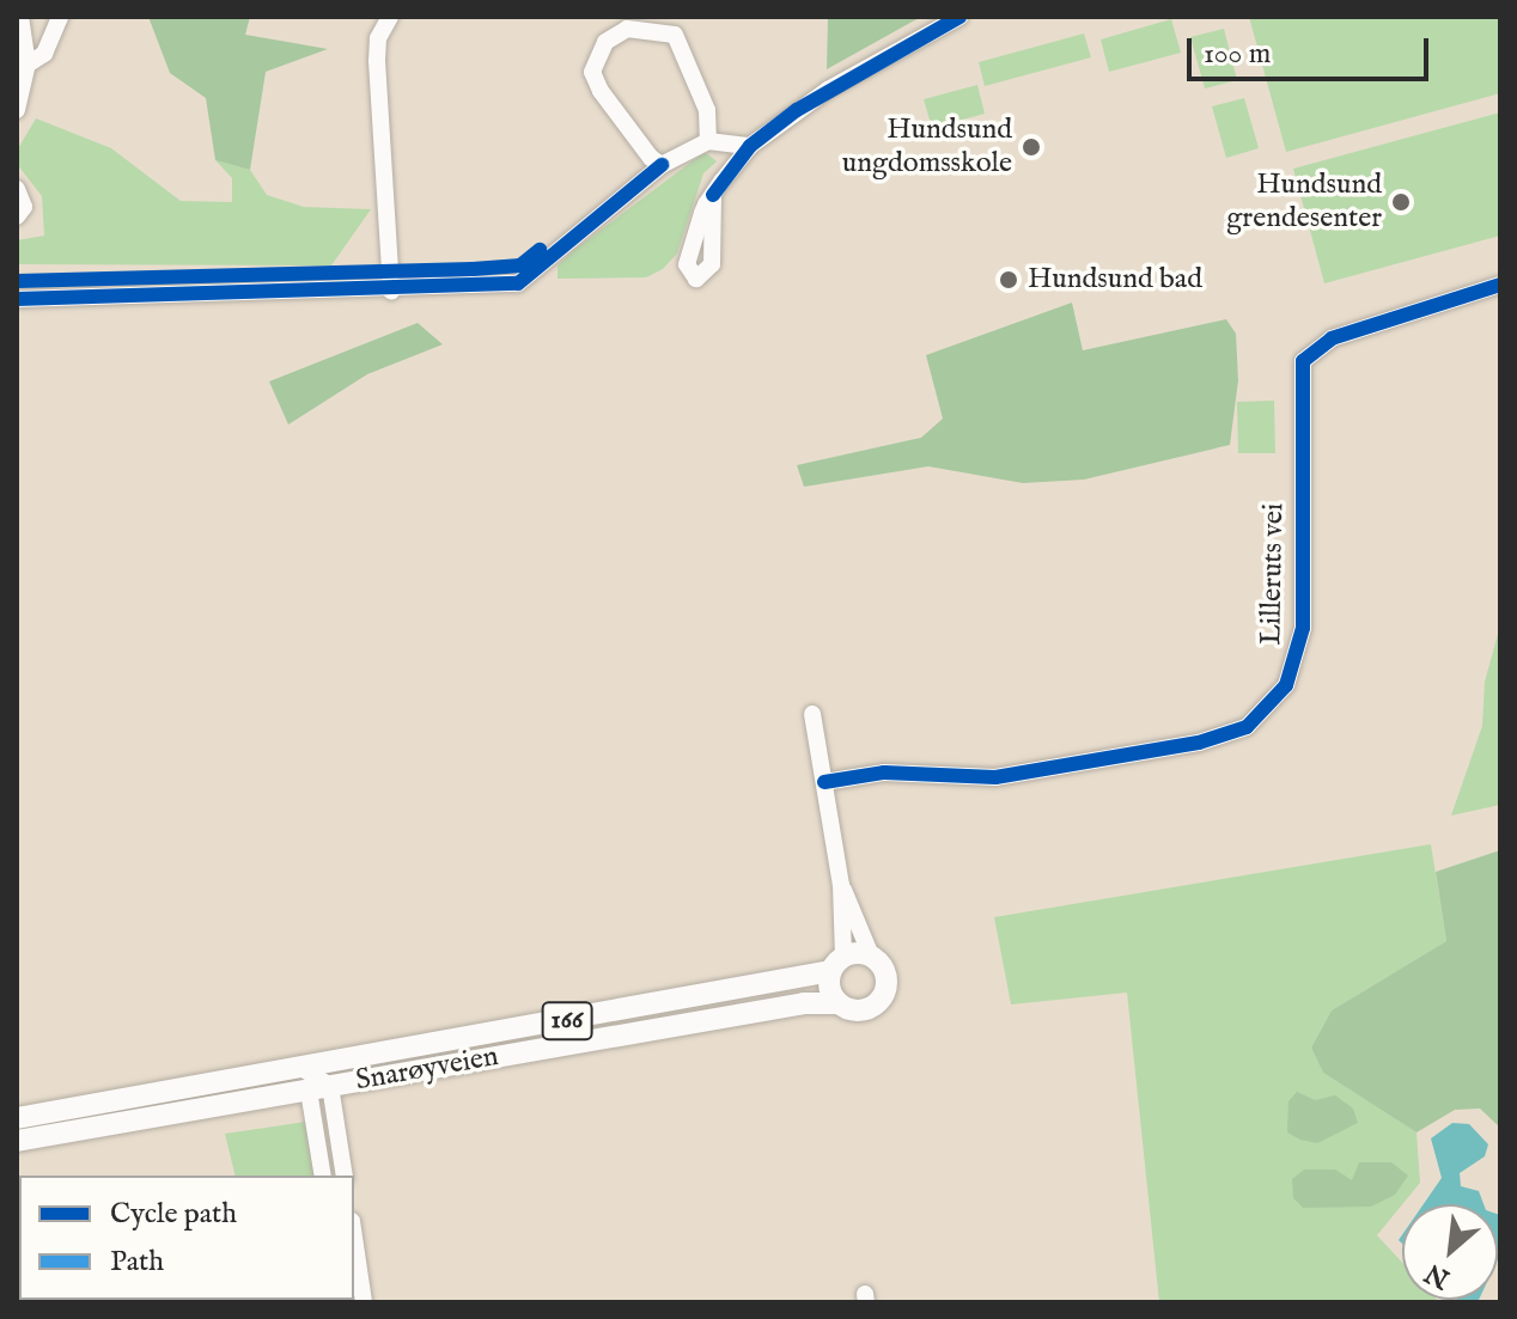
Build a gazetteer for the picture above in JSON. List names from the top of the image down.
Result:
{
  "streets": {
    "main road": ["166", "Snarøyveien"],
    "street": ["Lilleruts vei"]
  },
  "crossings": [
    ["166", "Snarøyveien"]
  ],
  "places": ["Hundsund ungdomsskole", "Hundsund grendesenter", "Hundsund bad"],
  "legend": ["Cycle path", "Path"],
  "scale_bar": "100 m",
  "north": "bottom left"
}
